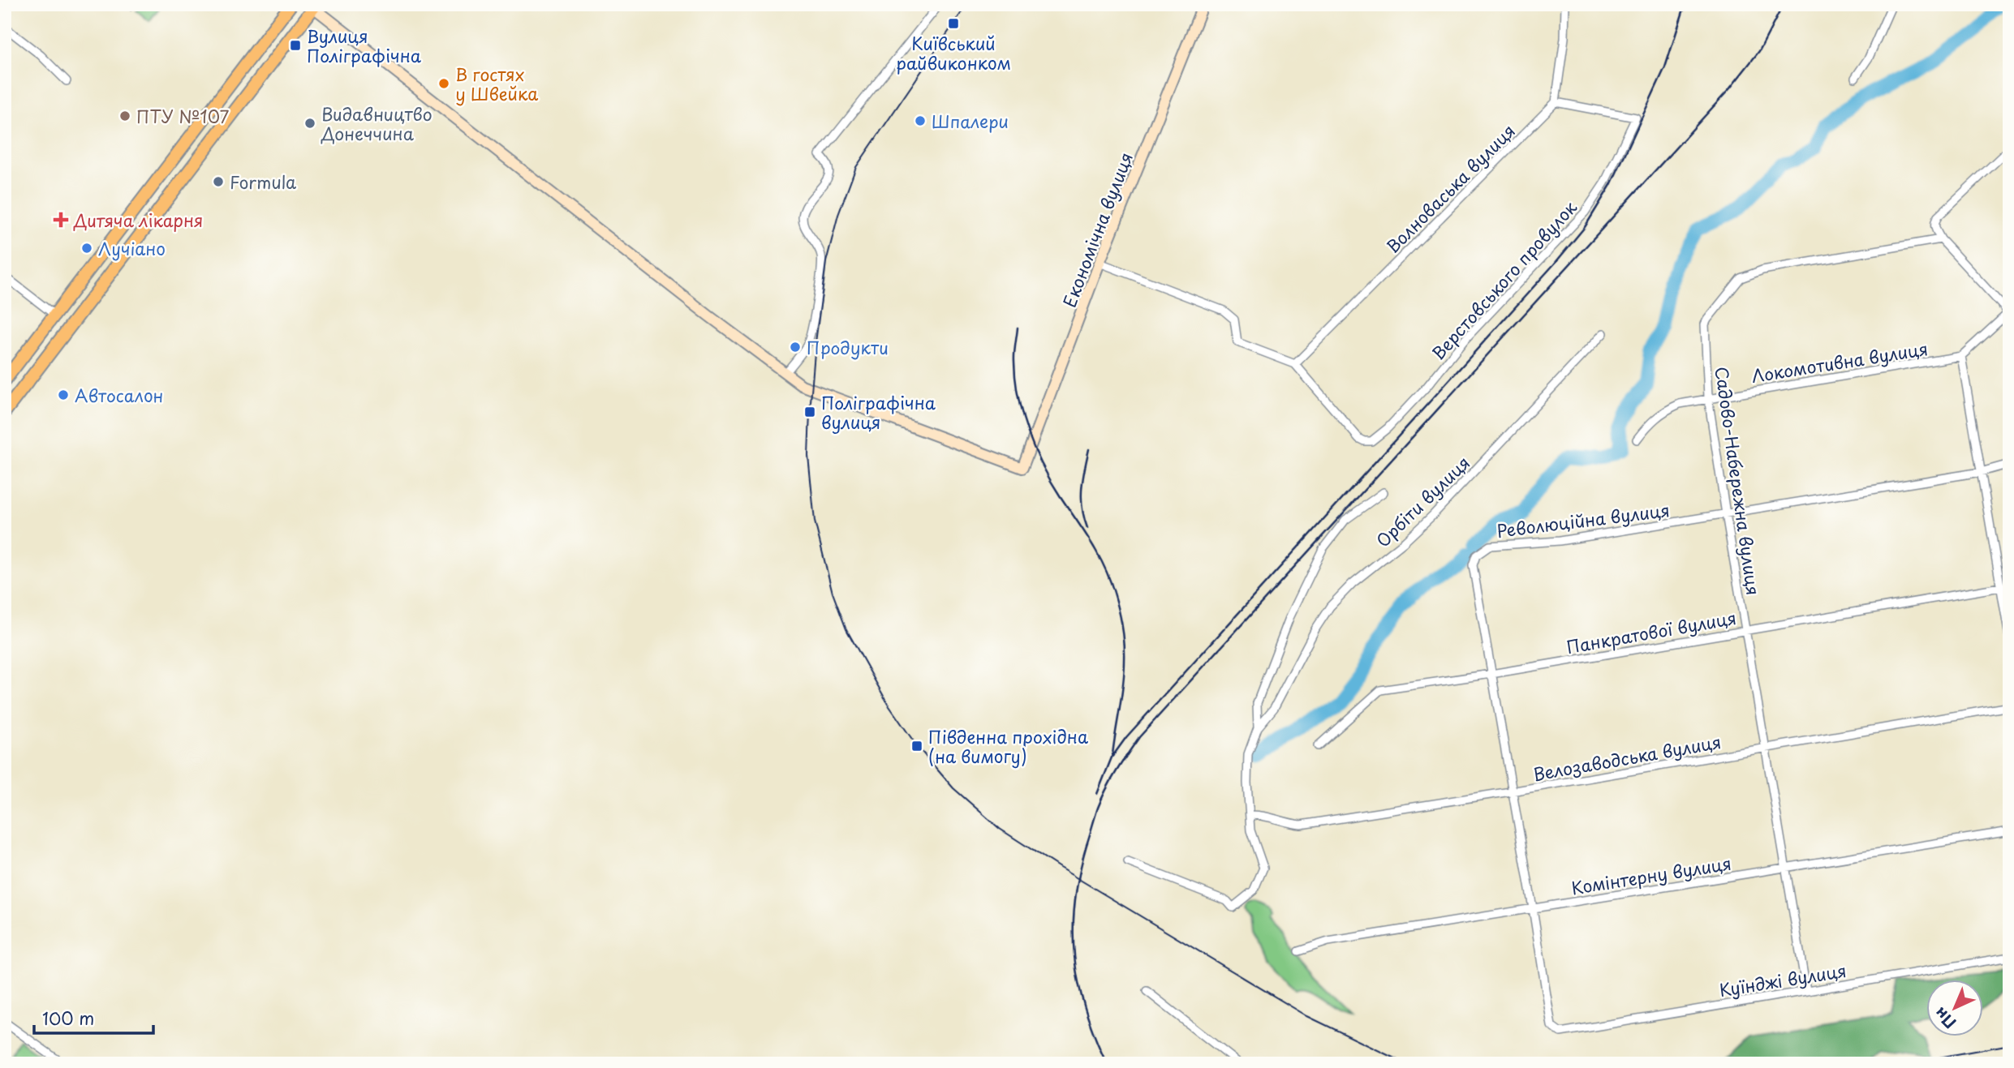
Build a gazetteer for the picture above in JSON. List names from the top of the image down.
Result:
{
  "streets": {
    "street": [
      "Волноваська вулиця",
      "Економічна вулиця",
      "Верстовського провулок",
      "Локомотивна вулиця",
      "Садово-Набережна вулиця",
      "Орбіти вулиця",
      "Революційна вулиця",
      "Панкратової вулиця",
      "Велозаводська вулиця",
      "Комінтерну вулиця",
      "Куїнджі вулиця"
    ]
  },
  "crossings": [
    ["Волноваська вулиця", "Верстовського провулок"],
    ["Локомотивна вулиця", "Садово-Набережна вулиця"],
    ["Садово-Набережна вулиця", "Революційна вулиця"],
    ["Садово-Набережна вулиця", "Панкратової вулиця"],
    ["Садово-Набережна вулиця", "Велозаводська вулиця"],
    ["Садово-Набережна вулиця", "Комінтерну вулиця"],
    ["Садово-Набережна вулиця", "Куїнджі вулиця"],
    ["Революційна вулиця", "Панкратової вулиця"],
    ["Революційна вулиця", "Велозаводська вулиця"],
    ["Революційна вулиця", "Комінтерну вулиця"],
    ["Революційна вулиця", "Куїнджі вулиця"]
  ],
  "places": {
    "transit": [
      "Київський райвиконком",
      "Вулиця Поліграфічна",
      "Поліграфічна вулиця",
      "Південна прохідна (на вимогу)"
    ],
    "other": [
      "В гостях у Швейка",
      "ПТУ №107",
      "Шпалери",
      "Видавництво Донеччина",
      "Formula",
      "Лучіано",
      "Продукти",
      "Автосалон"
    ],
    "health": ["Дитяча лікарня"]
  },
  "scale_bar": "100 m",
  "north": "bottom left"
}
